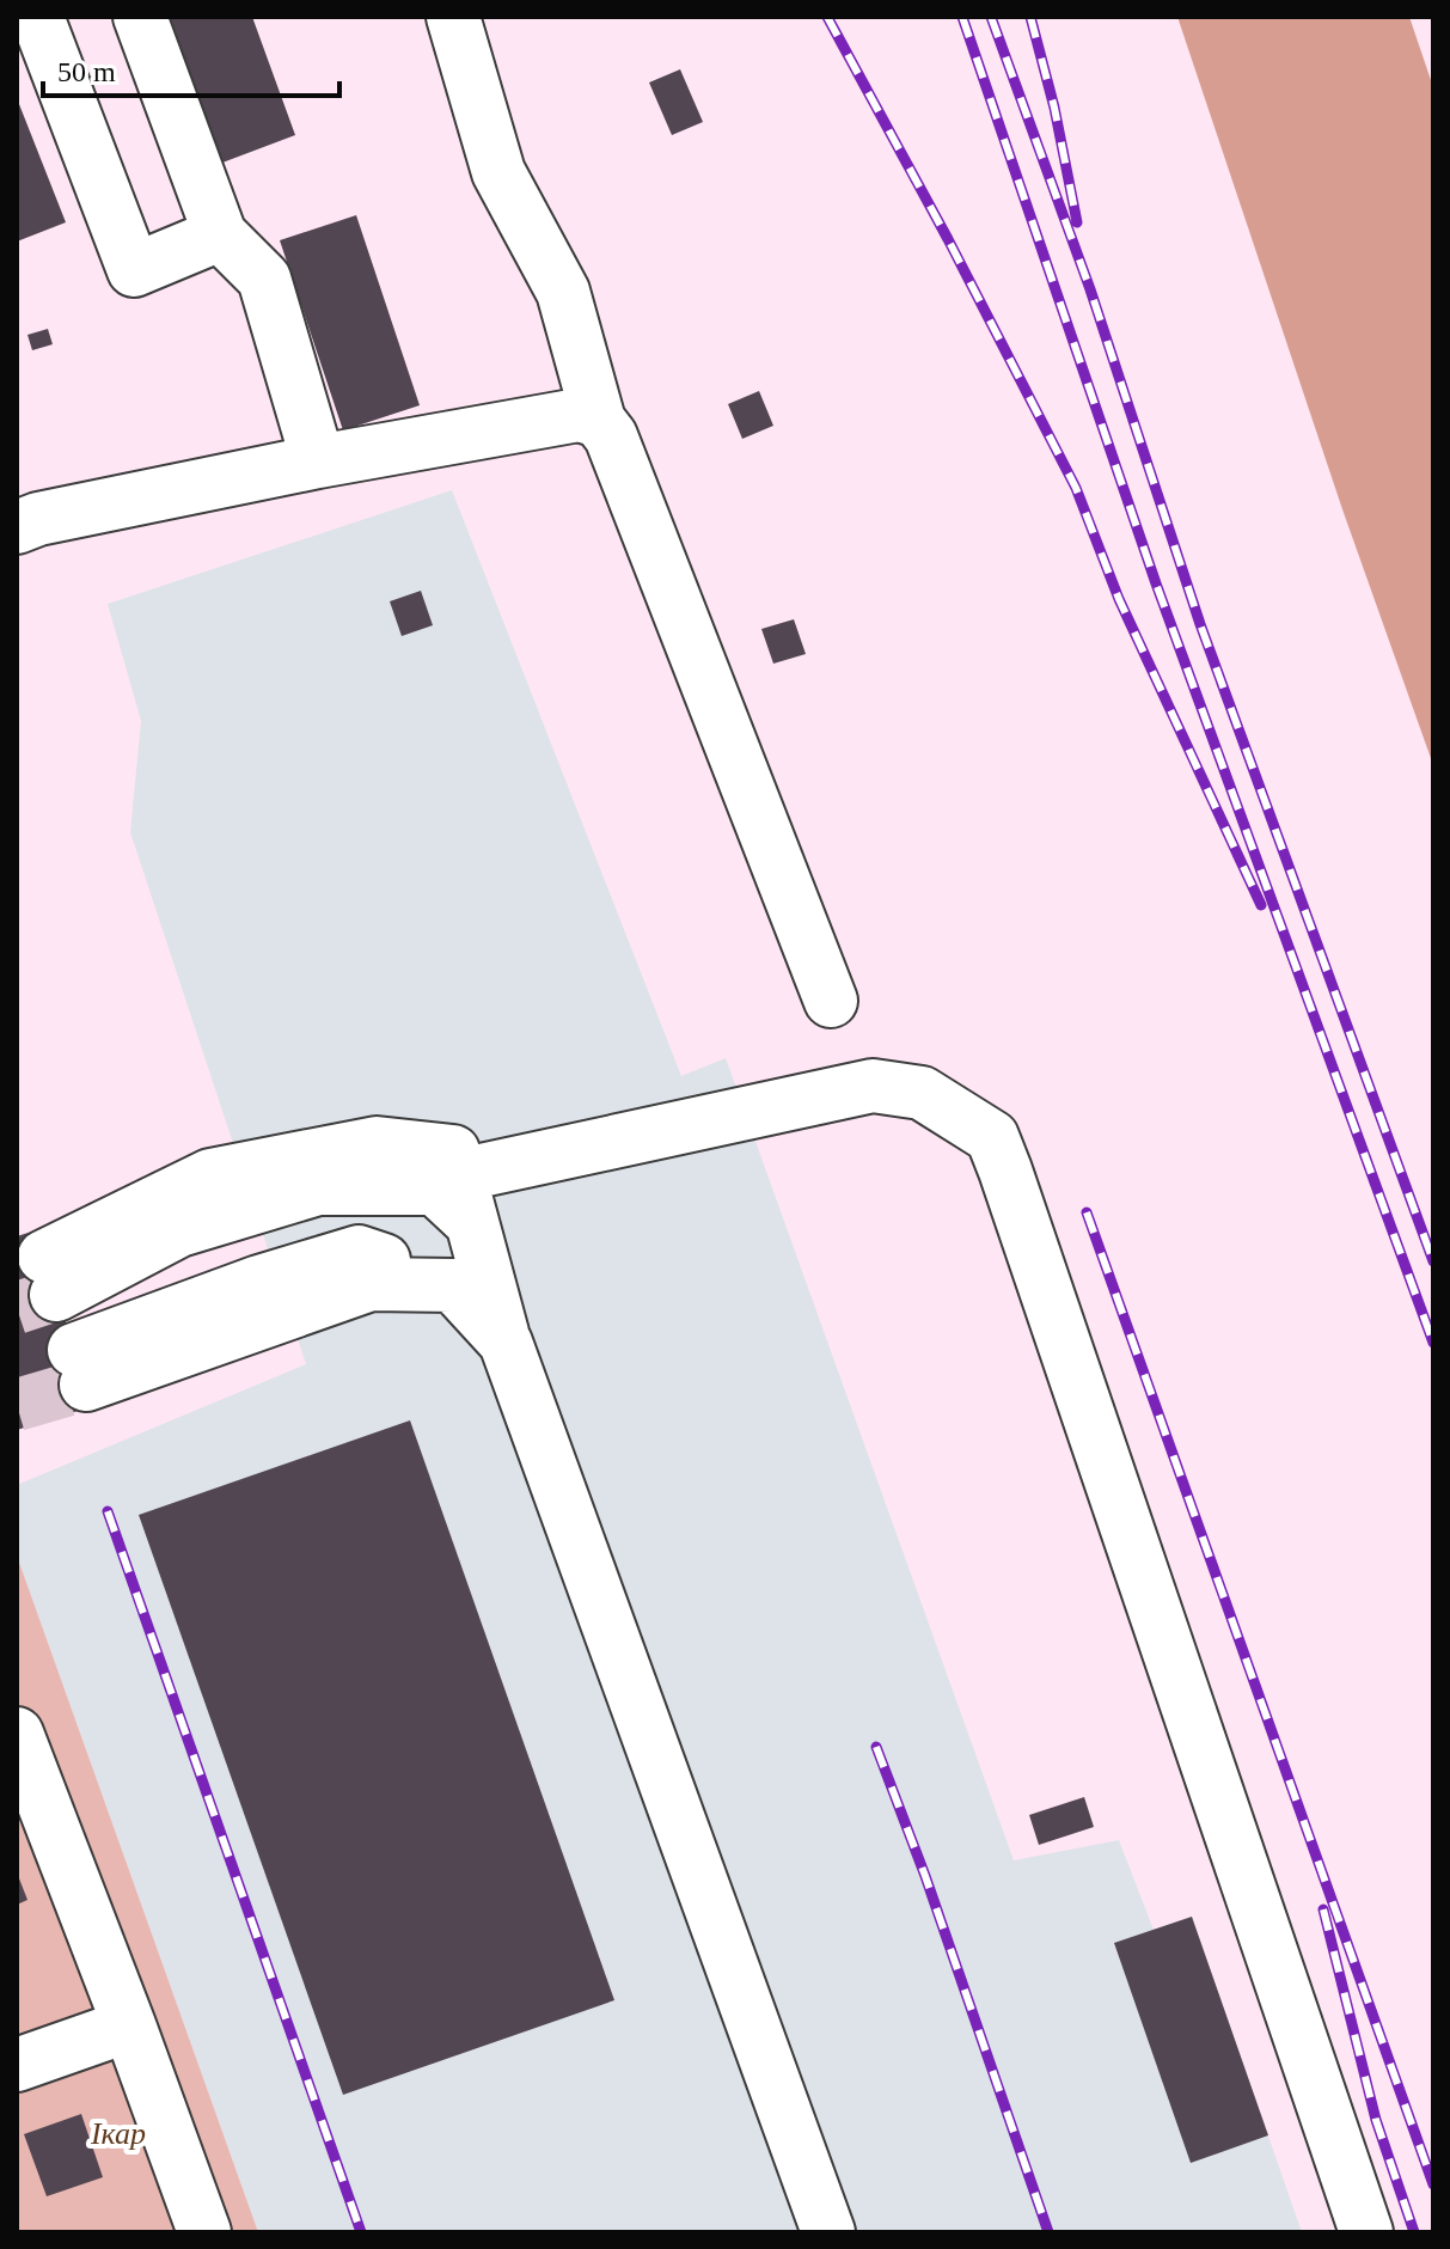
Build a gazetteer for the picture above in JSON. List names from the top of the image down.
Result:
{
  "parks": ["Ікар"],
  "scale_bar": "50 m"
}
